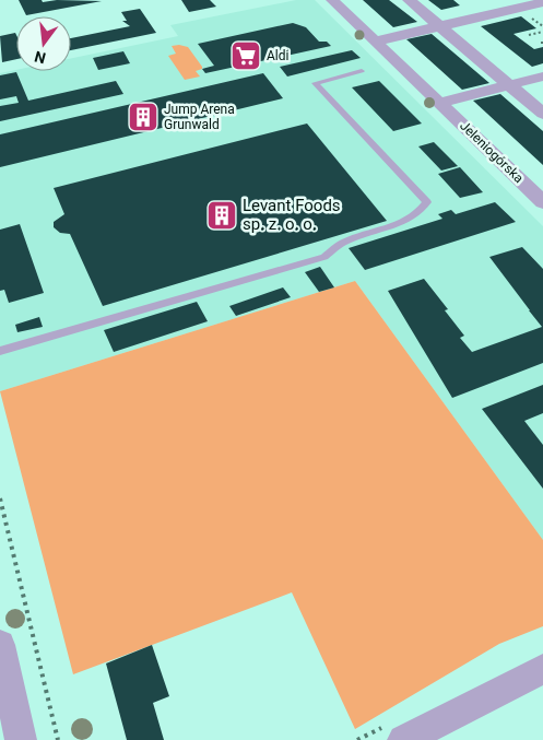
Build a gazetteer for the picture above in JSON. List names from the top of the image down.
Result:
{
  "streets": {
    "street": ["Jeleniogórska"]
  },
  "places": {
    "supermarket": ["Aldi"],
    "building": ["Jump Arena Grunwald", "Levant Foods sp. z. o. o."]
  },
  "north": "bottom"
}
